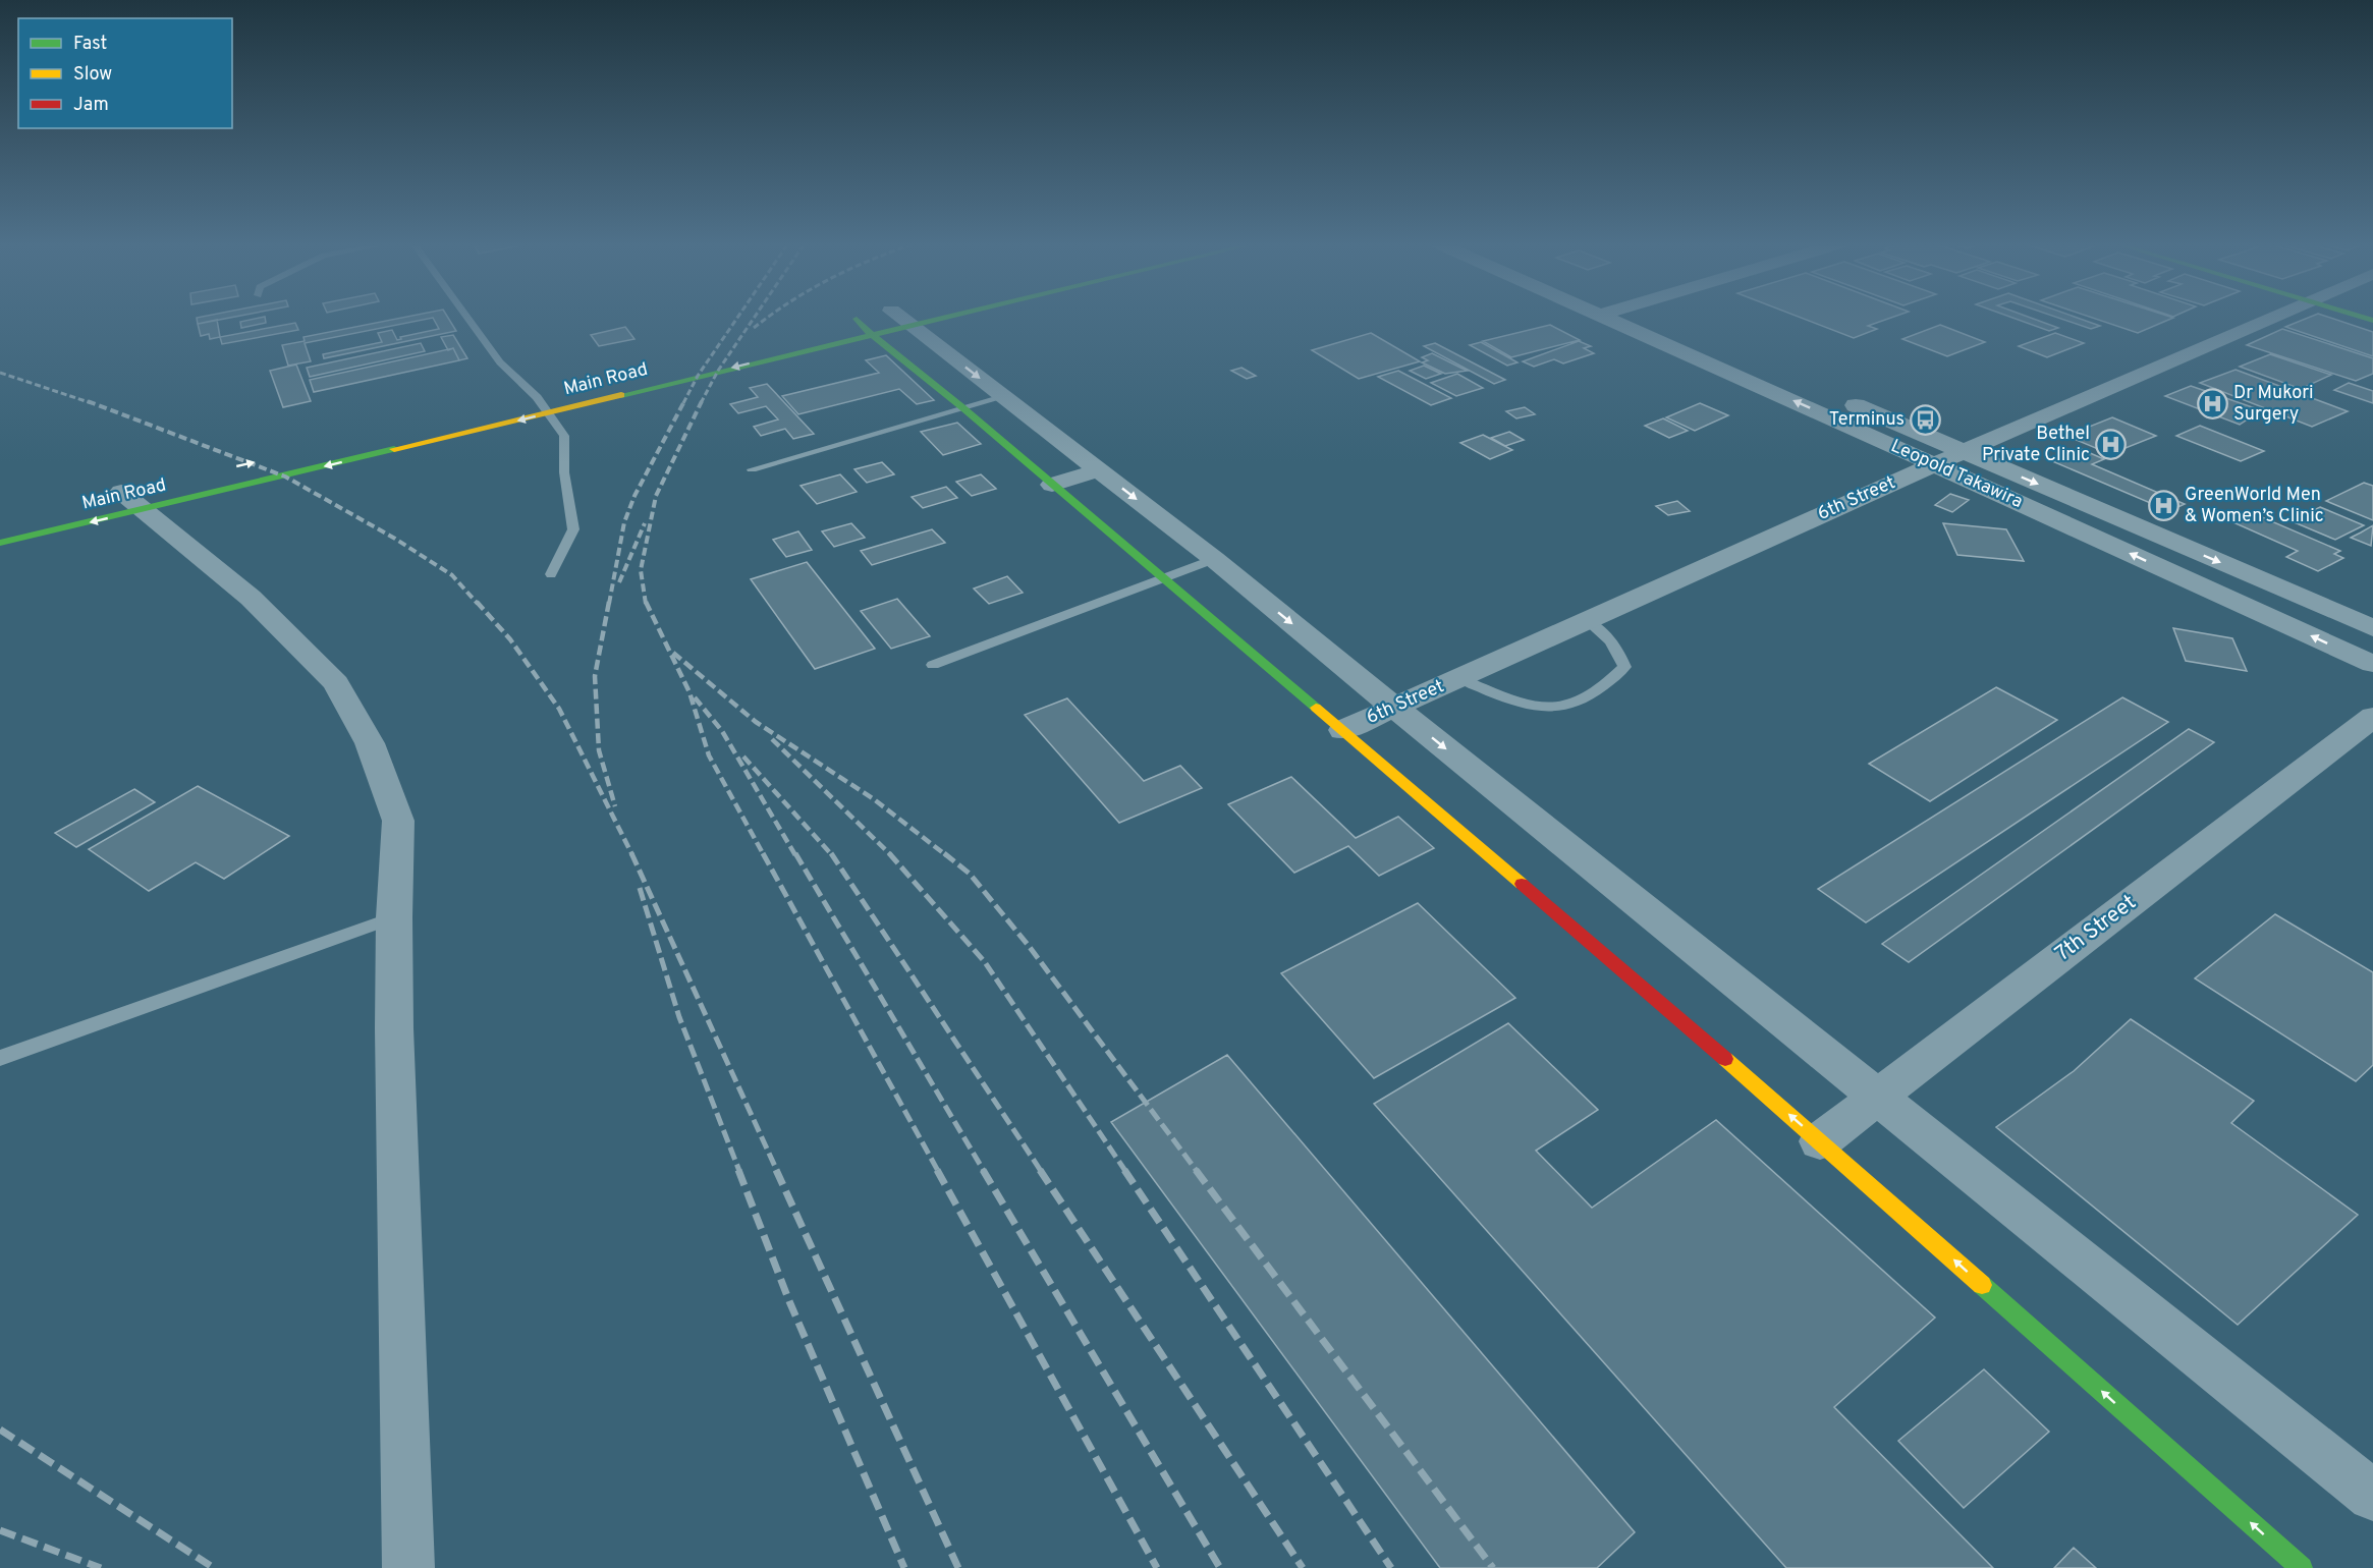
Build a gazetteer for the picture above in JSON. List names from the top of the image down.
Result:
{
  "streets": {
    "street": [
      "Main Road",
      "Leopold Takawira",
      "6th Street",
      "7th Street"
    ]
  },
  "crossings": [
    ["Leopold Takawira", "6th Street"]
  ],
  "one_way": ["Main Road"],
  "places": {
    "hospital": ["Dr Mukori Surgery", "Bethel Private Clinic", "GreenWorld Men & Women’s Clinic"],
    "bus stop": ["Terminus"]
  },
  "legend": ["Fast", "Slow", "Jam"]
}
